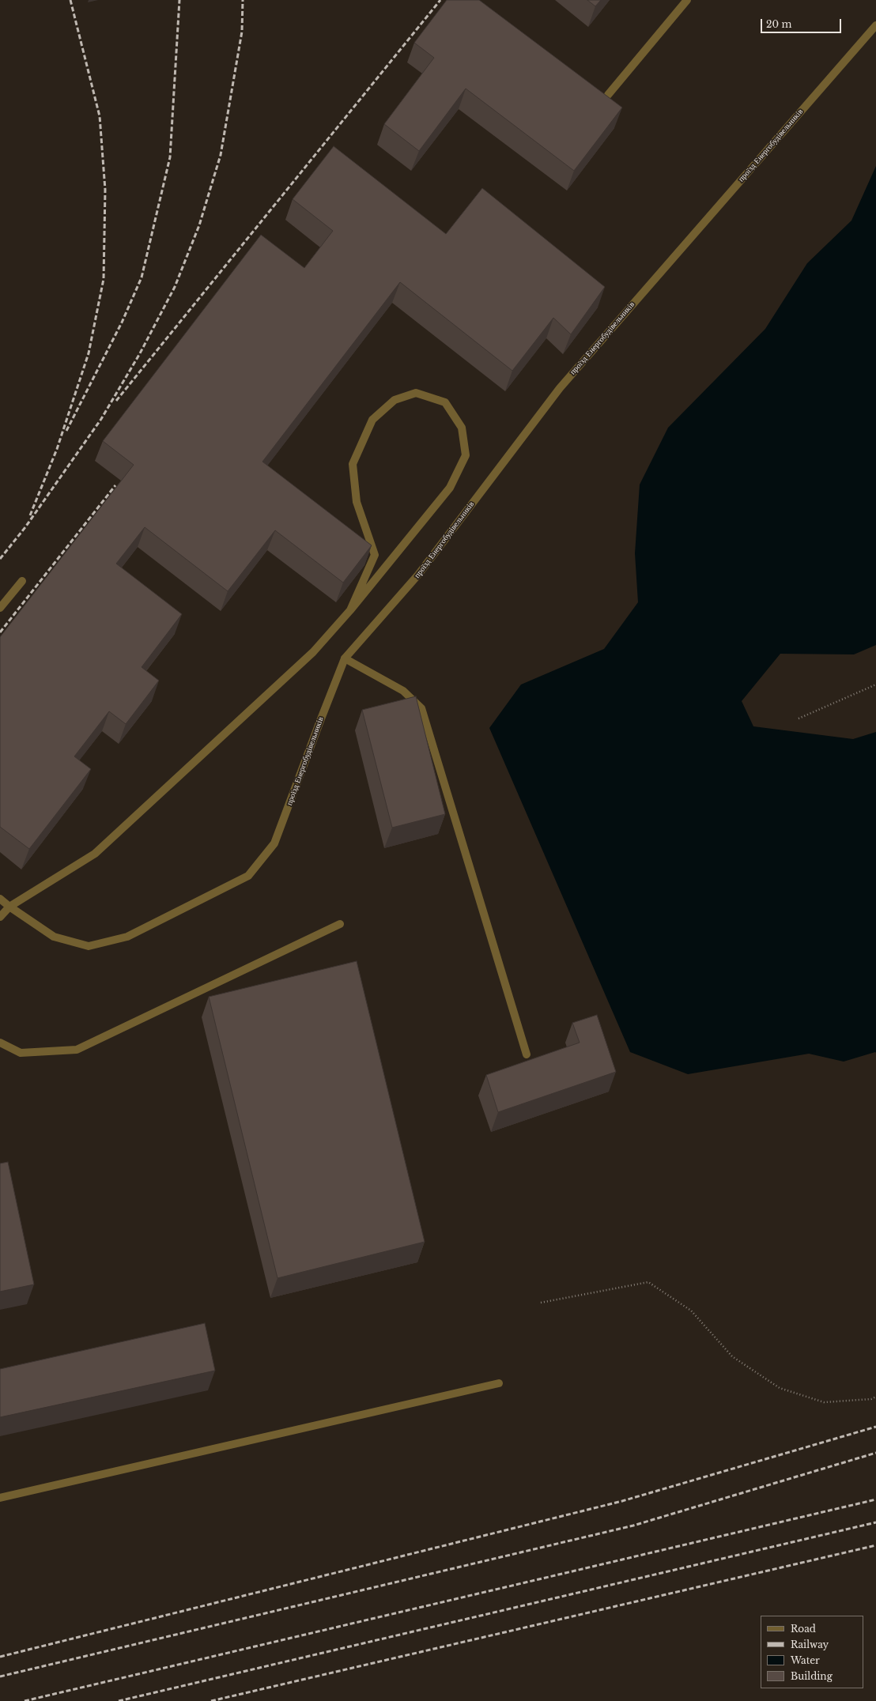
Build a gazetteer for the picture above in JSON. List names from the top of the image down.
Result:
{
  "streets": {
    "street": ["проїзд Енергобудівельників"]
  },
  "legend": [
    "Road",
    "Railway",
    "Water",
    "Building"
  ],
  "scale_bar": "20 m"
}
